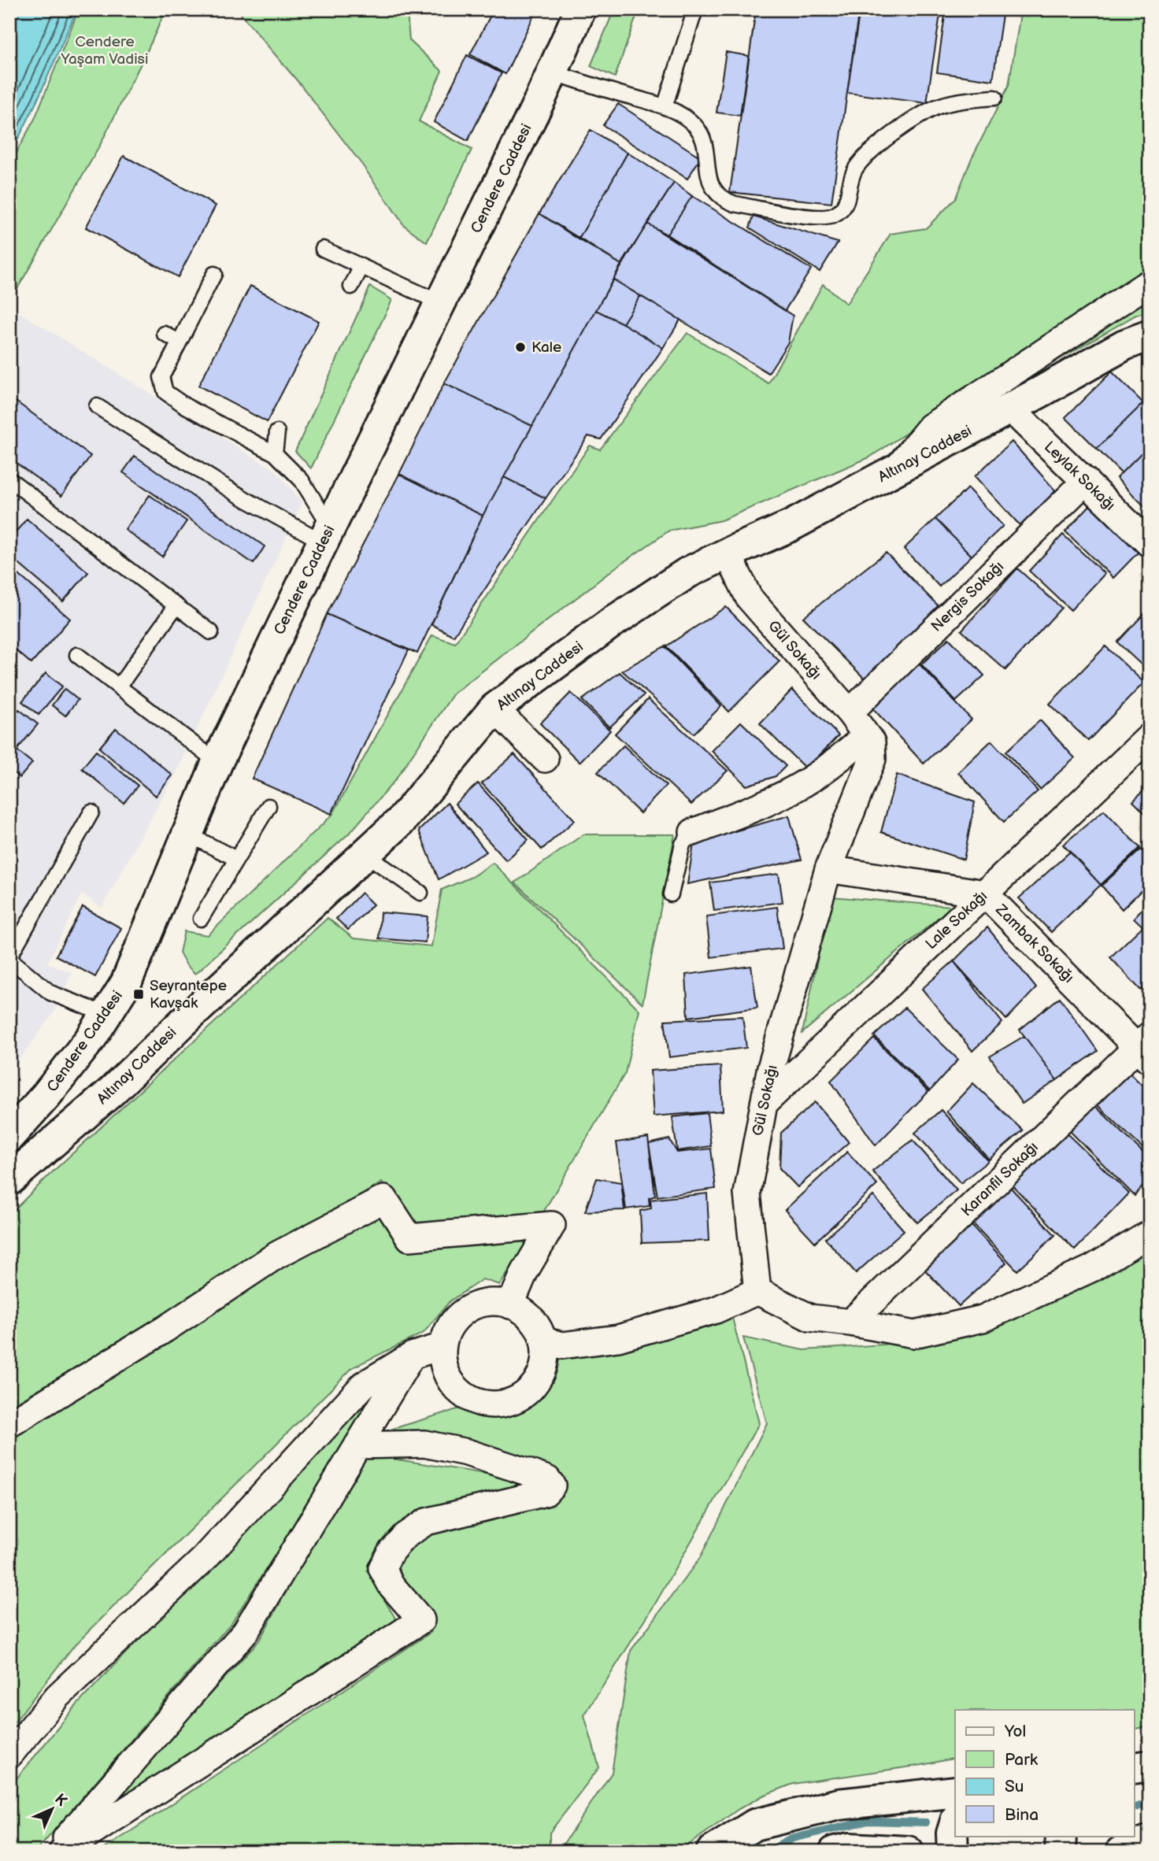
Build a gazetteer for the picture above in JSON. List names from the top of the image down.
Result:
{
  "streets": {
    "main road": ["Cendere Caddesi", "Altınay Caddesi"],
    "street": [
      "Leylak Sokağı",
      "Nergis Sokağı",
      "Gül Sokağı",
      "Lale Sokağı",
      "Zambak Sokağı",
      "Karanfil Sokağı"
    ]
  },
  "crossings": [
    ["Altınay Caddesi", "Leylak Sokağı"],
    ["Altınay Caddesi", "Gül Sokağı"],
    ["Leylak Sokağı", "Nergis Sokağı"],
    ["Nergis Sokağı", "Gül Sokağı"],
    ["Gül Sokağı", "Lale Sokağı"],
    ["Gül Sokağı", "Zambak Sokağı"],
    ["Lale Sokağı", "Zambak Sokağı"],
    ["Zambak Sokağı", "Karanfil Sokağı"]
  ],
  "parks": ["Cendere Yaşam Vadisi"],
  "places": {
    "other": ["Kale"],
    "transit": ["Seyrantepe Kavşak"]
  },
  "legend": [
    "Yol",
    "Park",
    "Su",
    "Bina"
  ],
  "north": "top right"
}
